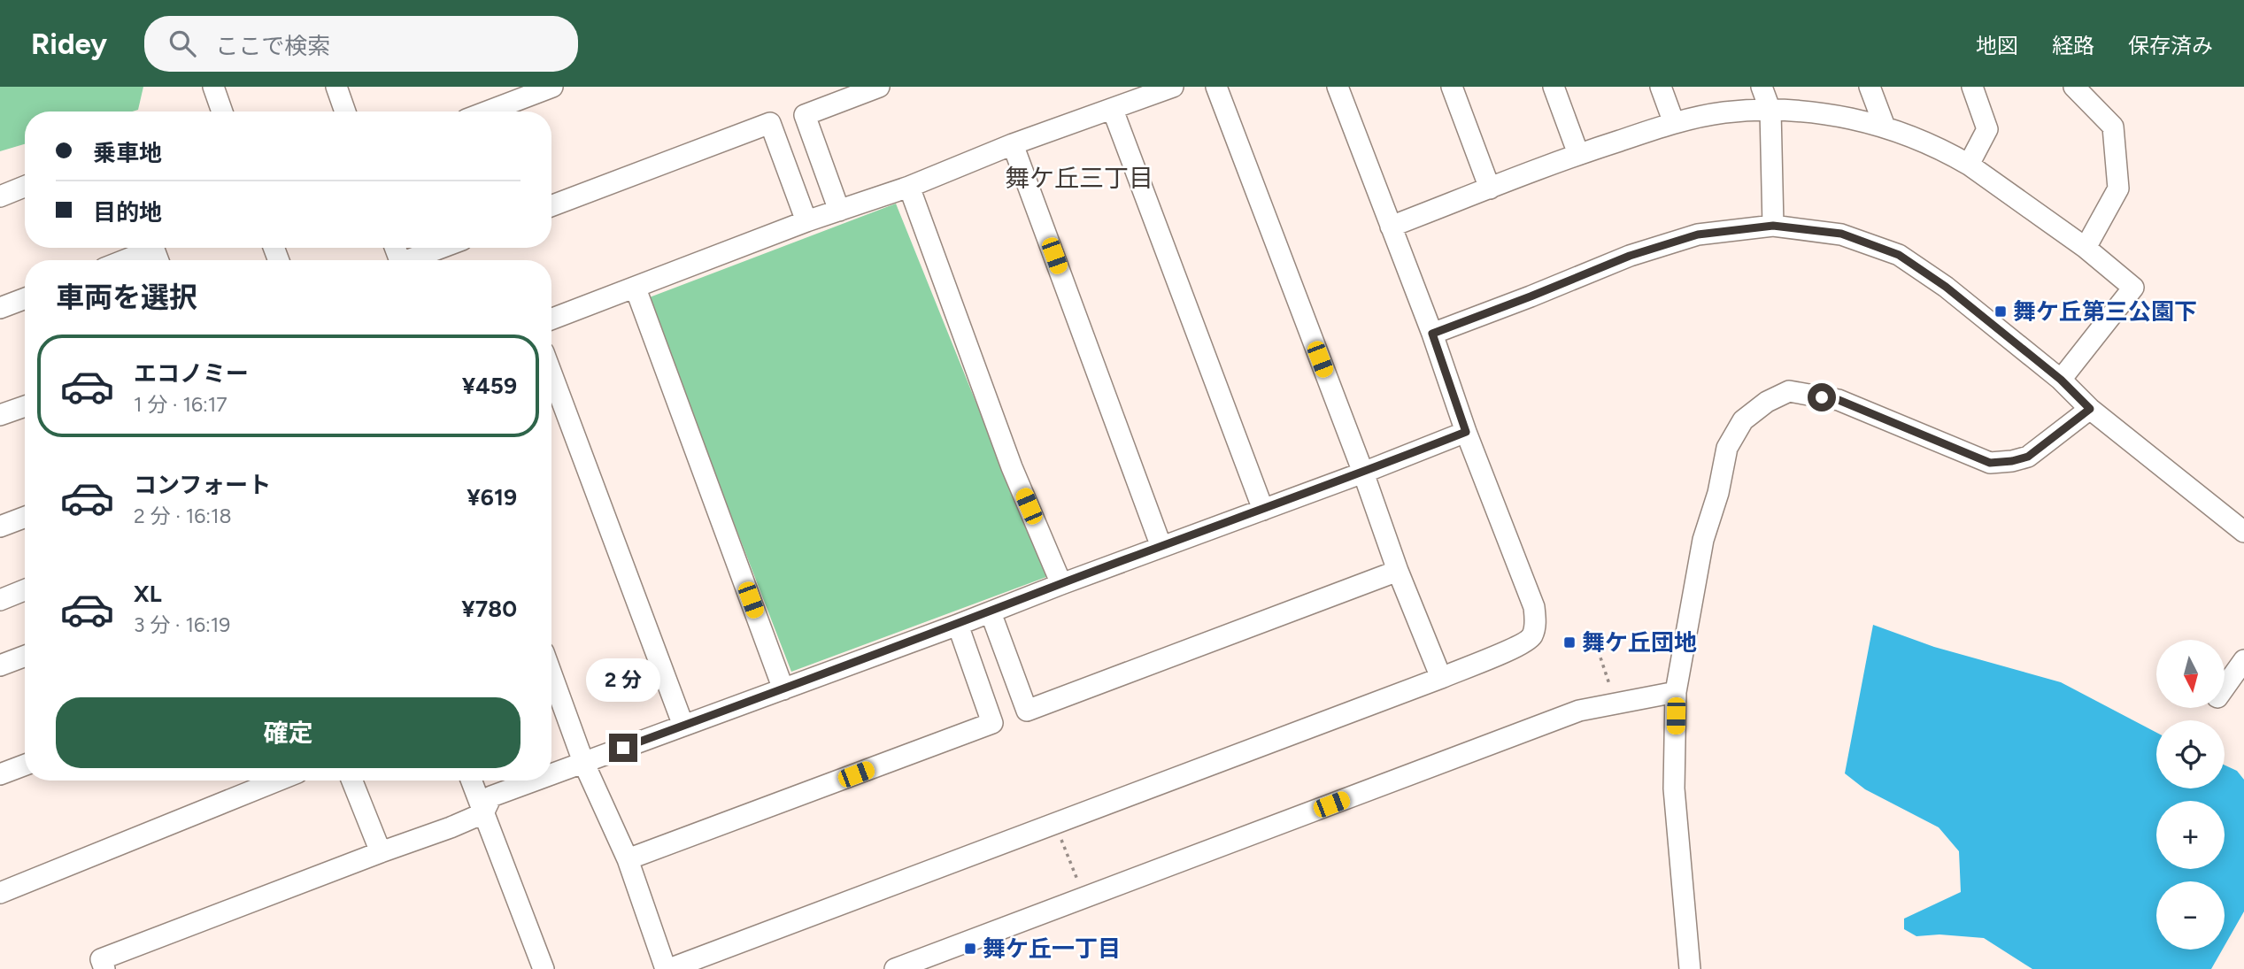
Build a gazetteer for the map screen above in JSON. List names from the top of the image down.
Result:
{
  "districts": ["舞ケ丘三丁目"],
  "places": {
    "transit": ["舞ケ丘第三公園下", "舞ケ丘団地", "舞ケ丘一丁目"]
  },
  "north": "bottom",
  "page": {
    "header": "Ridey",
    "search": "ここで検索",
    "nav": ["地図", "経路", "保存済み"],
    "banner": ["乗車地", "目的地"],
    "heading": "車両を選択",
    "list": [
      {
        "name": "エコノミー",
        "note": "1 分 · 16:17",
        "value": "¥459"
      },
      {
        "name": "コンフォート",
        "note": "2 分 · 16:18",
        "value": "¥619"
      },
      {
        "name": "XL",
        "note": "3 分 · 16:19",
        "value": "¥780"
      }
    ],
    "map_buttons": ["+", "−"],
    "bubble": "2 分",
    "buttons": "確定"
  }
}
